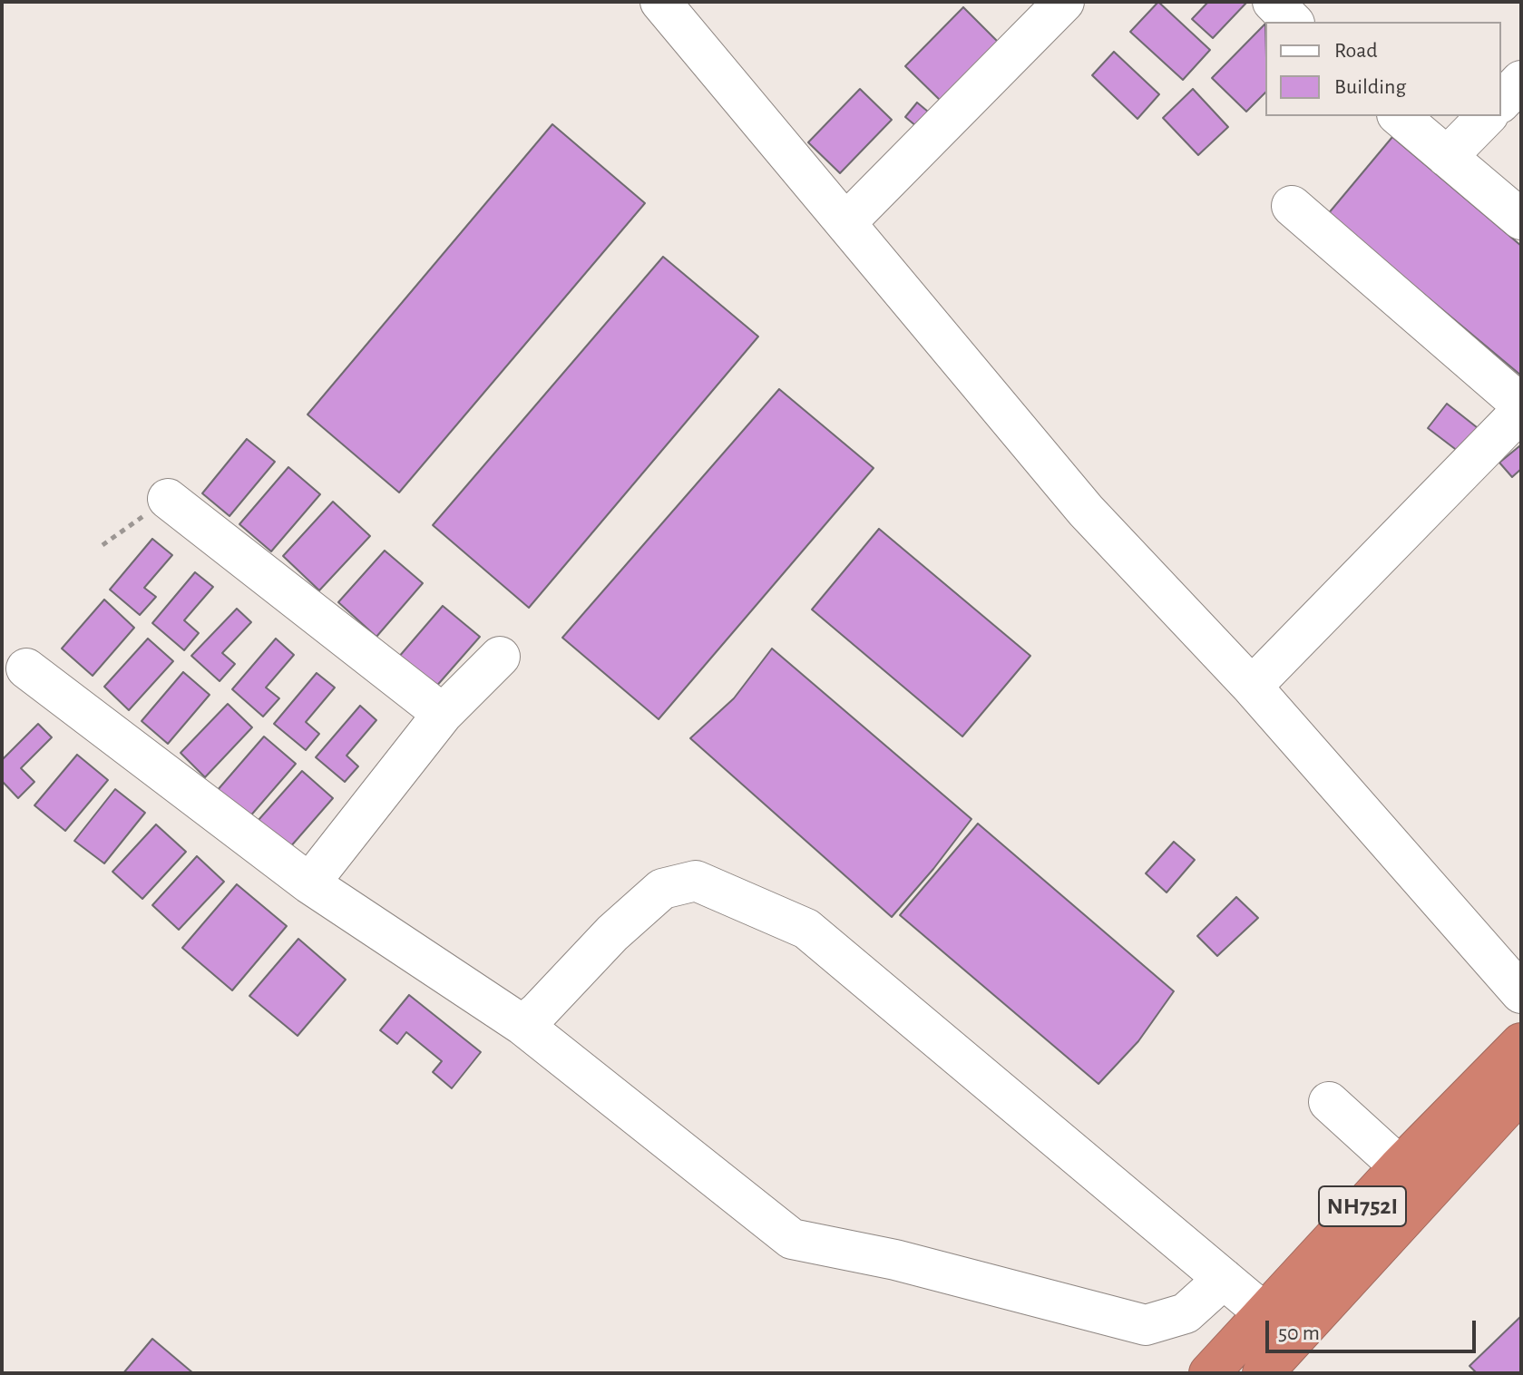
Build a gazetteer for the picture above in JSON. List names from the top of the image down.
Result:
{
  "streets": {
    "highway": ["NH752I"]
  },
  "legend": ["Road", "Building"],
  "scale_bar": "50 m"
}
